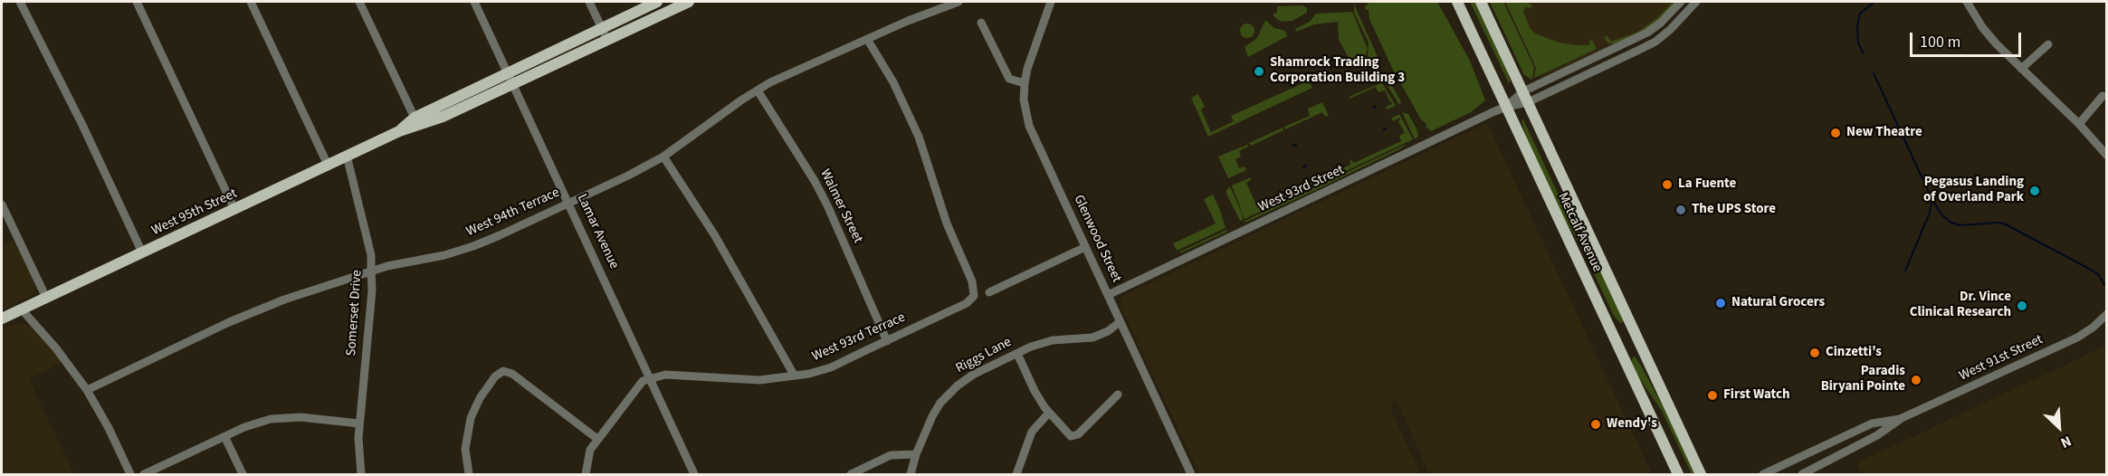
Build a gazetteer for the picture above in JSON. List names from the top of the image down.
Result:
{
  "streets": {
    "main road": ["West 95th Street", "Metcalf Avenue"],
    "street": [
      "West 93rd Street",
      "Walmer Street",
      "West 94th Terrace",
      "Lamar Avenue",
      "Glenwood Street",
      "Somerset Drive",
      "West 93rd Terrace",
      "Riggs Lane",
      "West 91st Street"
    ]
  },
  "crossings": [
    ["West 93rd Street", "Metcalf Avenue"],
    ["West 93rd Street", "Glenwood Street"],
    ["Walmer Street", "West 94th Terrace"],
    ["Walmer Street", "West 93rd Terrace"],
    ["West 95th Street", "Lamar Avenue"],
    ["West 95th Street", "Somerset Drive"],
    ["West 94th Terrace", "Lamar Avenue"],
    ["West 94th Terrace", "Somerset Drive"],
    ["West 94th Terrace", "West 93rd Terrace"],
    ["Lamar Avenue", "West 93rd Terrace"],
    ["Glenwood Street", "Riggs Lane"]
  ],
  "places": [
    "Shamrock Trading Corporation Building 3",
    "New Theatre",
    "La Fuente",
    "Pegasus Landing of Overland Park",
    "The UPS Store",
    "Natural Grocers",
    "Dr. Vince Clinical Research",
    "Cinzetti's",
    "Paradis Biryani Pointe",
    "First Watch",
    "Wendy's"
  ],
  "scale_bar": "100 m",
  "north": "bottom right"
}
